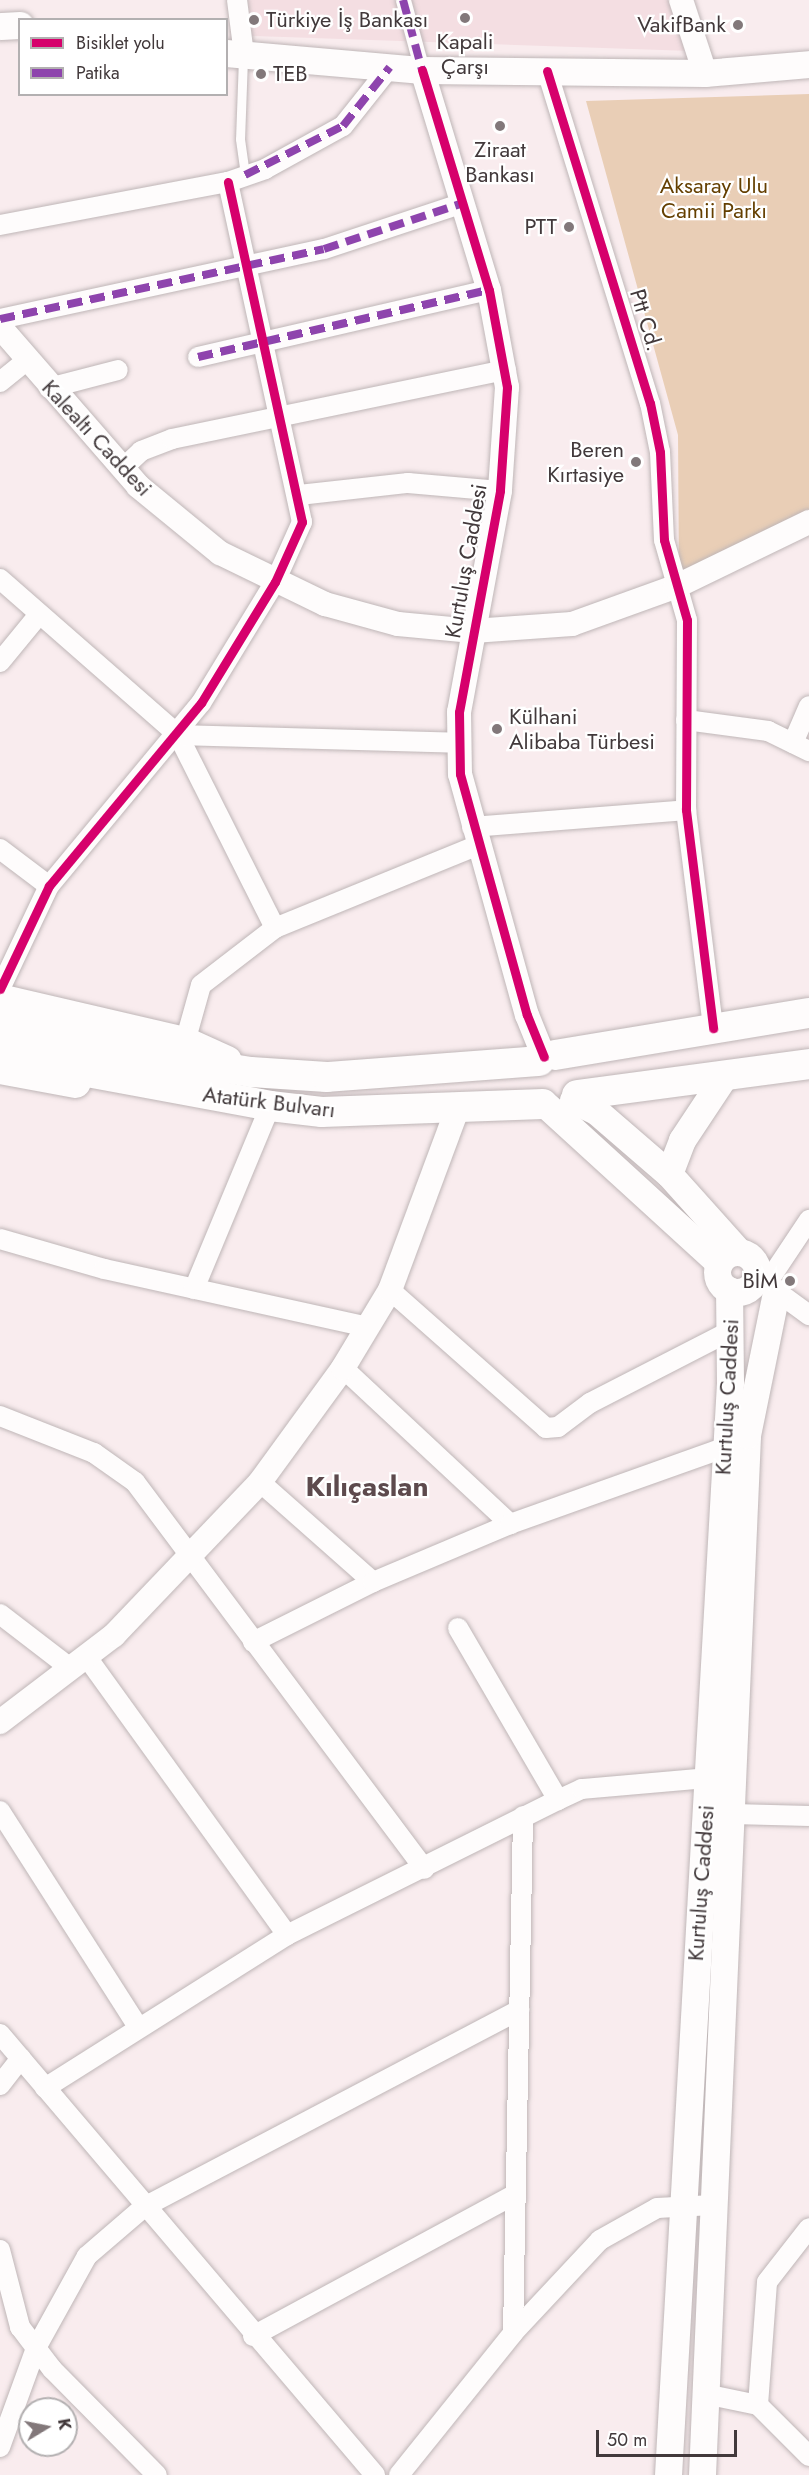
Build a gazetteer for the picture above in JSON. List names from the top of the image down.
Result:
{
  "streets": {
    "main road": ["Kurtuluş Caddesi", "Atatürk Bulvarı"],
    "street": ["Ptt Cd.", "Kalealtı Caddesi"]
  },
  "crossings": [
    ["Ptt Cd.", "Kalealtı Caddesi"],
    ["Ptt Cd.", "Atatürk Bulvarı"],
    ["Kalealtı Caddesi", "Kurtuluş Caddesi"],
    ["Kurtuluş Caddesi", "Atatürk Bulvarı"]
  ],
  "districts": ["Kılıçaslan"],
  "parks": ["Aksaray Ulu Camii Parkı"],
  "places": [
    "Kapali Çarşı",
    "Türkiye İş Bankası",
    "VakifBank",
    "TEB",
    "Ziraat Bankası",
    "PTT",
    "Beren Kırtasiye",
    "Külhani Alibaba Türbesi",
    "BİM"
  ],
  "legend": ["Bisiklet yolu", "Patika"],
  "scale_bar": "50 m",
  "north": "right"
}
